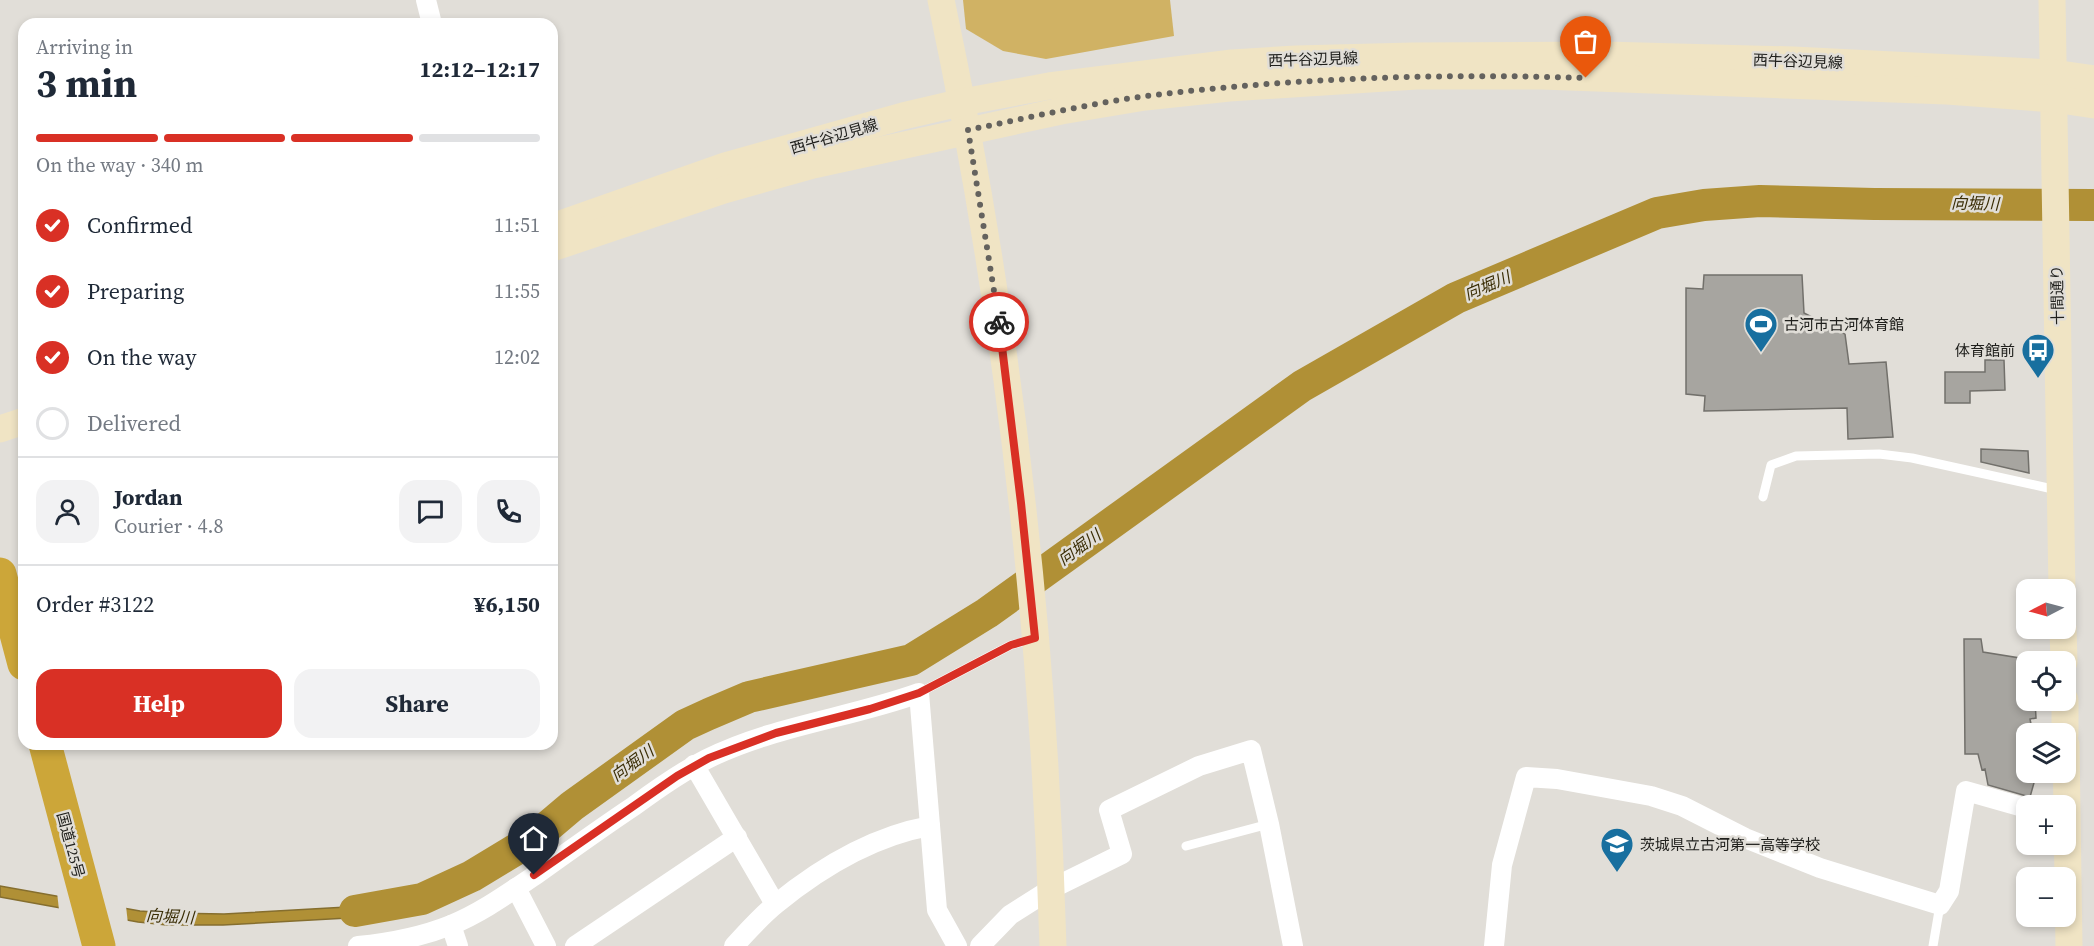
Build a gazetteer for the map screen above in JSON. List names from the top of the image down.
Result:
{
  "streets": {
    "highway": ["国道125号"],
    "street": ["西牛谷辺見線", "十間通り"]
  },
  "crossings": [
    ["西牛谷辺見線", "十間通り"]
  ],
  "water": ["向堀川"],
  "places": {
    "sports": ["古河市古河体育館"],
    "bus stop": ["体育館前"],
    "school or university": ["茨城県立古河第一高等学校"]
  },
  "north": "left",
  "page": {
    "heading": ["3 min", "Arriving in", "12:12–12:17"],
    "panel": [
      "Jordan",
      "Courier · 4.8",
      "Order #3122",
      "¥6,150"
    ],
    "bar": "On the way · 340 m",
    "list": [
      ["Confirmed", "11:51"],
      ["Preparing", "11:55"],
      ["On the way", "12:02"],
      "Delivered"
    ],
    "map_buttons": ["+", "−"],
    "buttons": ["Help", "Share"]
  }
}
